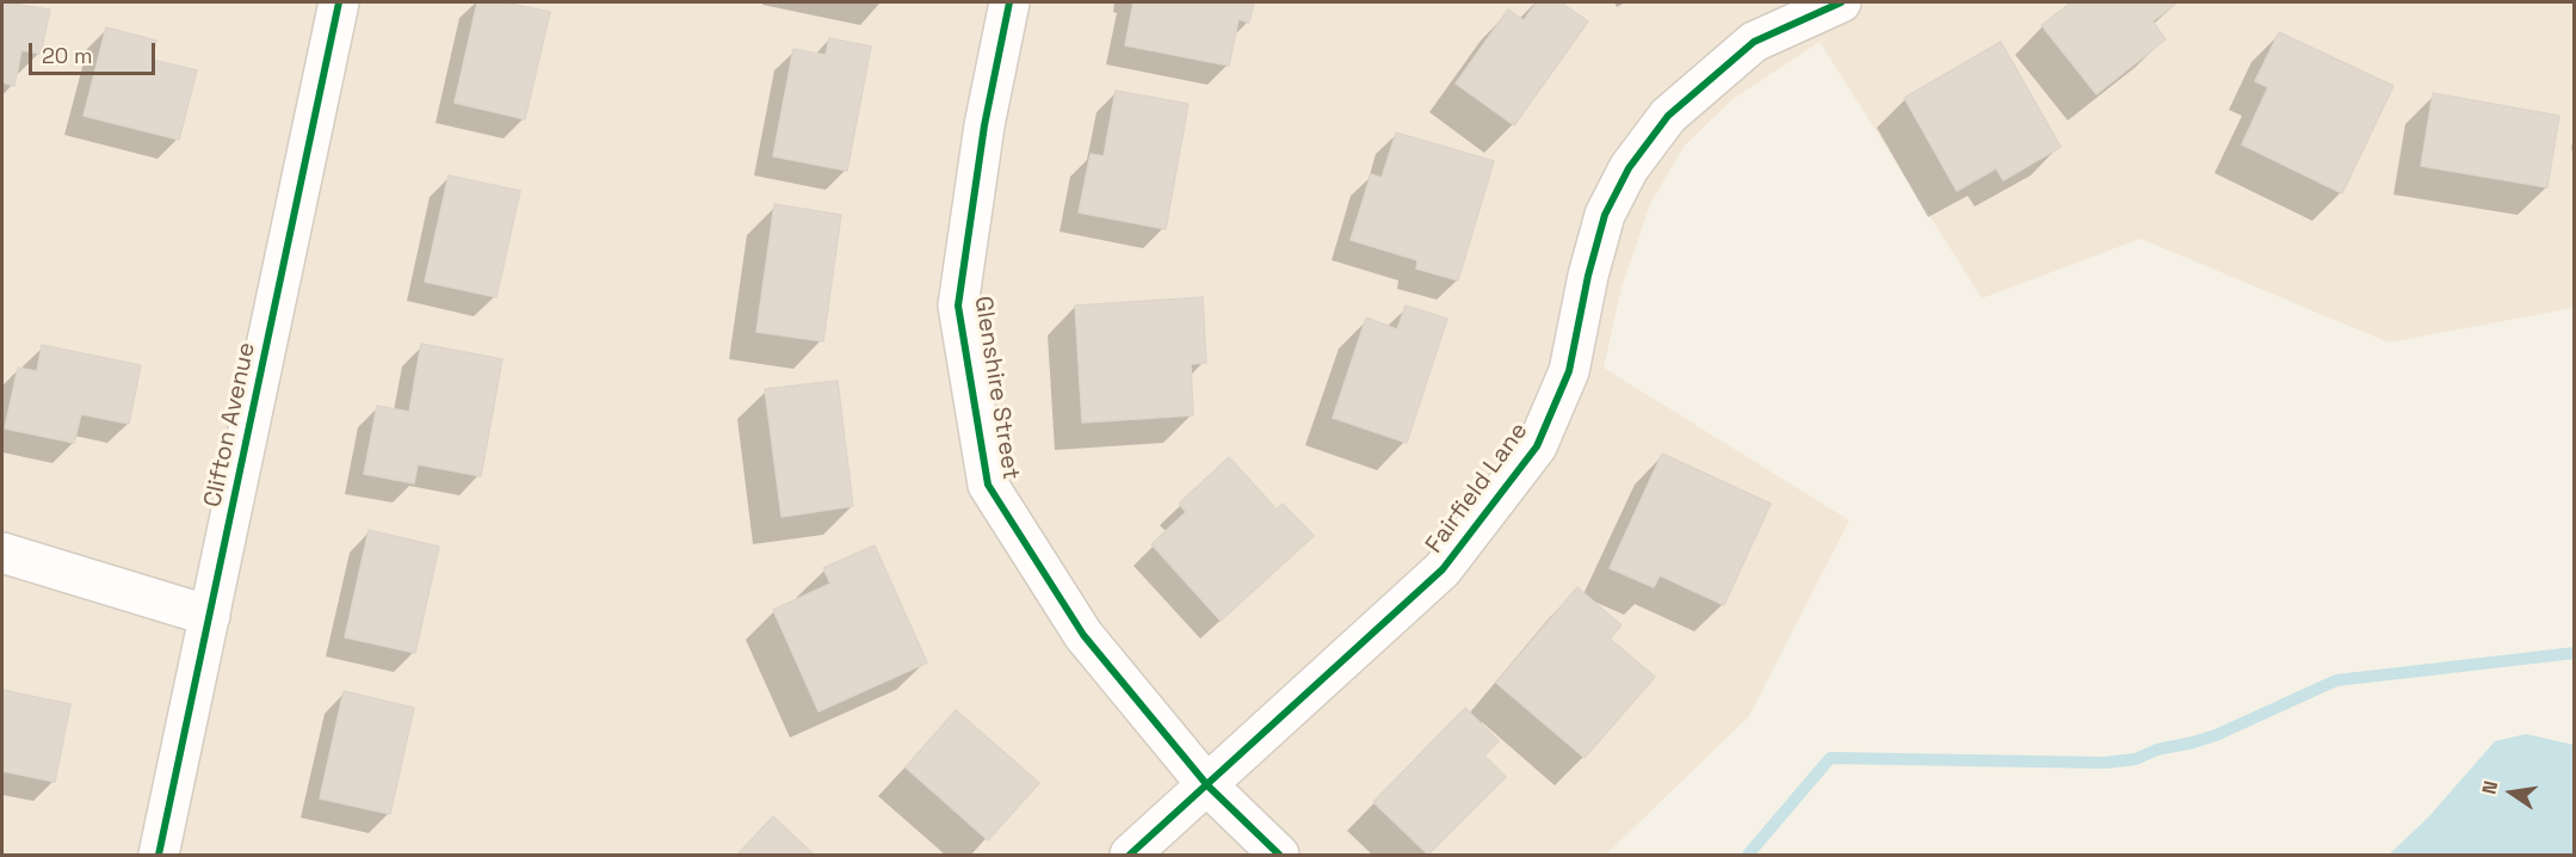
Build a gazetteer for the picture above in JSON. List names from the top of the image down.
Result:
{
  "streets": {
    "street": ["Glenshire Street", "Clifton Avenue", "Fairfield Lane"]
  },
  "crossings": [
    ["Glenshire Street", "Fairfield Lane"]
  ],
  "scale_bar": "20 m",
  "north": "left"
}
